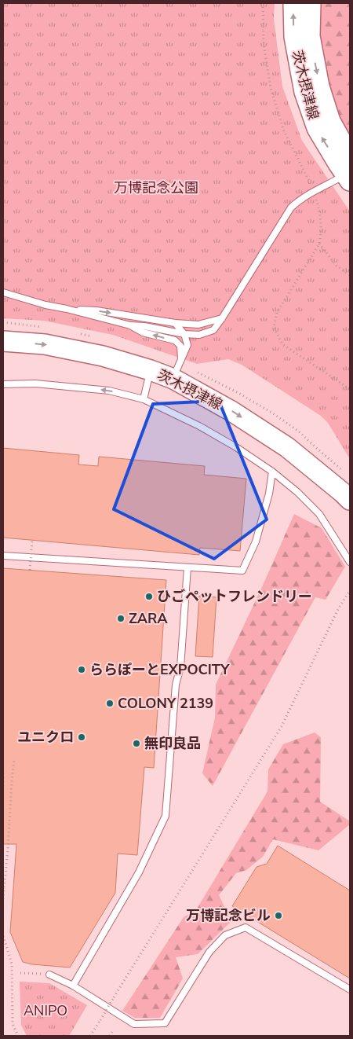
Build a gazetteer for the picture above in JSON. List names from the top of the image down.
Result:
{
  "streets": {
    "main road": ["茨木摂津線"]
  },
  "parks": ["万博記念公園", "ANIPO"],
  "places": [
    "ひごペットフレンドリー",
    "ZARA",
    "ららぽーとEXPOCITY",
    "COLONY 2139",
    "ユニクロ",
    "無印良品",
    "万博記念ビル"
  ]
}
